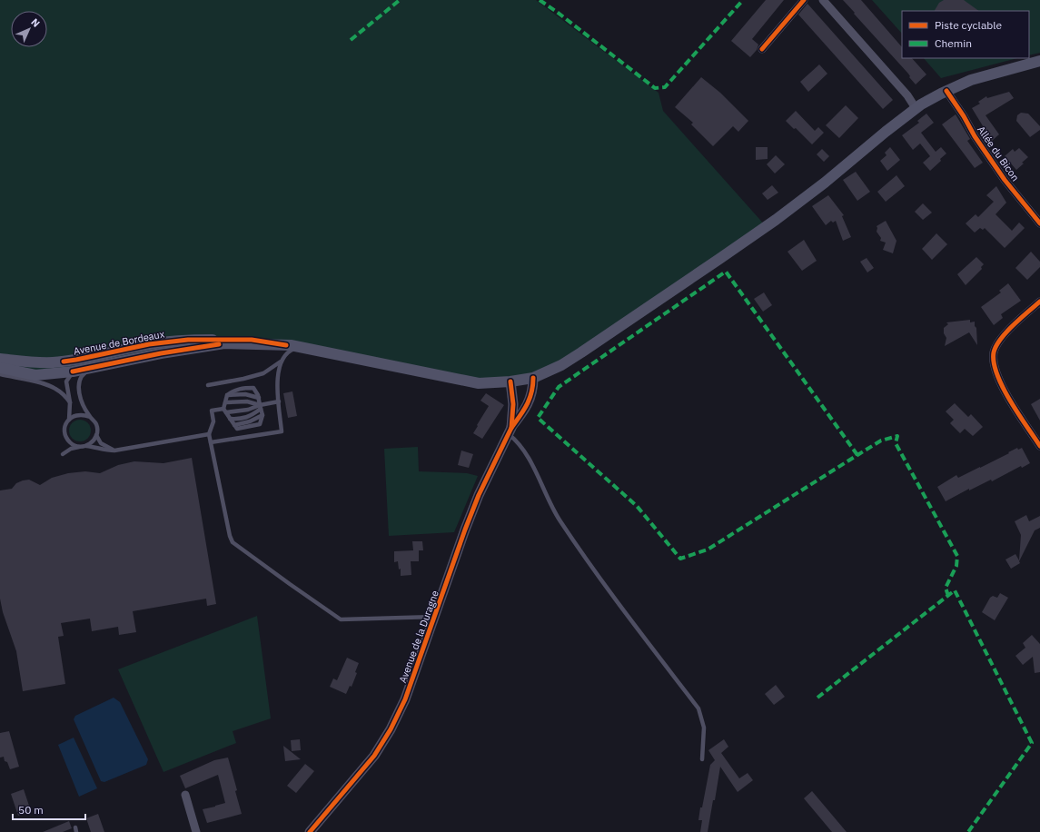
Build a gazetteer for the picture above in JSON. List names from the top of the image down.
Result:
{
  "streets": {
    "main road": ["Avenue de Bordeaux"],
    "street": ["Allée du Bicon", "Avenue de la Duragne"]
  },
  "legend": ["Piste cyclable", "Chemin"],
  "scale_bar": "50 m",
  "north": "top right"
}
